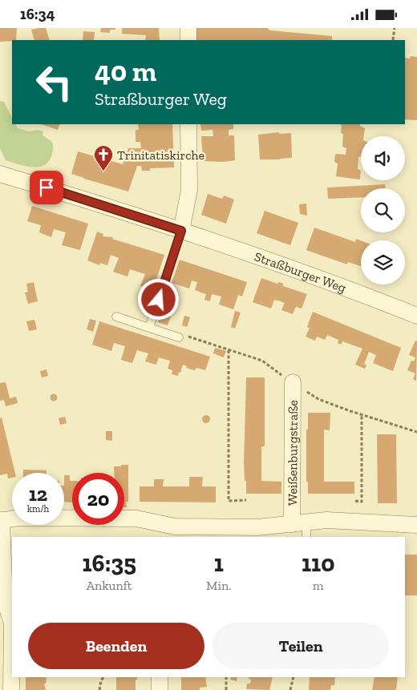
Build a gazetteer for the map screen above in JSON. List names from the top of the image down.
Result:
{
  "streets": {
    "street": ["Straßburger Weg", "Weißenburgstraße"]
  },
  "places": {
    "church": ["Trinitatiskirche"]
  },
  "page": {
    "status": "16:34",
    "turn": ["40 m", "Straßburger Weg"],
    "speed": "12 km/h",
    "limit": "20",
    "eta": [
      "16:35",
      "Ankunft",
      "1",
      "Min.",
      "110",
      "m"
    ],
    "buttons": ["Beenden", "Teilen"]
  }
}
